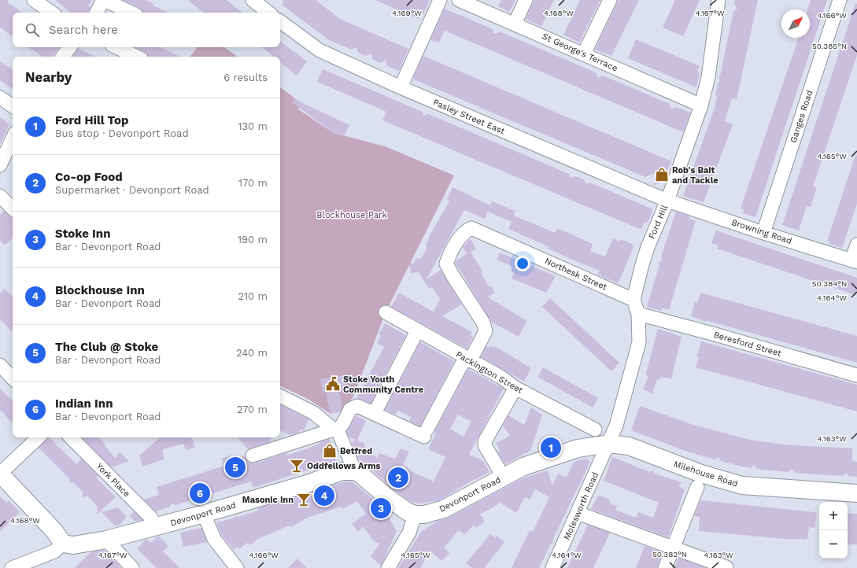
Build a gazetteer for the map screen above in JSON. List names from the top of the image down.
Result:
{
  "streets": {
    "main road": ["Milehouse Road", "Devonport Road"],
    "street": [
      "St George's Terrace",
      "Pasley Street East",
      "Ganges Road",
      "Ford Hill",
      "Browning Road",
      "Northesk Street",
      "Beresford Street",
      "Packington Street",
      "York Place",
      "Molesworth Road"
    ]
  },
  "crossings": [
    ["St George's Terrace", "Ford Hill"],
    ["Pasley Street East", "Ford Hill"],
    ["Pasley Street East", "Browning Road"],
    ["Ganges Road", "Browning Road"],
    ["Ford Hill", "Browning Road"],
    ["Ford Hill", "Northesk Street"],
    ["Northesk Street", "Packington Street"],
    ["Packington Street", "Milehouse Road"],
    ["Packington Street", "Devonport Road"],
    ["Packington Street", "Molesworth Road"],
    ["Milehouse Road", "Devonport Road"],
    ["Milehouse Road", "Molesworth Road"],
    ["York Place", "Devonport Road"],
    ["Devonport Road", "Molesworth Road"]
  ],
  "parks": ["Blockhouse Park"],
  "places": {
    "shop": ["Rob's Bait and Tackle", "Betfred"],
    "public building": ["Stoke Youth Community Centre"],
    "bar": ["Oddfellows Arms", "Masonic Inn"]
  },
  "north": "top right",
  "page": {
    "search": "Search here",
    "heading": ["Nearby", "6 results"],
    "list": [
      {
        "mark": "1",
        "name": "Ford Hill Top",
        "note": "Bus stop · Devonport Road",
        "value": "130 m"
      },
      {
        "mark": "2",
        "name": "Co-op Food",
        "note": "Supermarket · Devonport Road",
        "value": "170 m"
      },
      {
        "mark": "3",
        "name": "Stoke Inn",
        "note": "Bar · Devonport Road",
        "value": "190 m"
      },
      {
        "mark": "4",
        "name": "Blockhouse Inn",
        "note": "Bar · Devonport Road",
        "value": "210 m"
      },
      {
        "mark": "5",
        "name": "The Club @ Stoke",
        "note": "Bar · Devonport Road",
        "value": "240 m"
      },
      {
        "mark": "6",
        "name": "Indian Inn",
        "note": "Bar · Devonport Road",
        "value": "270 m"
      }
    ],
    "pins": [
      "1",
      "5",
      "2",
      "6",
      "4",
      "3"
    ],
    "map_buttons": ["+", "−"]
  },
  "coordinates": [
    "4.169°W",
    "4.168°W",
    "4.167°W",
    "4.166°W",
    "50.385°N",
    "4.165°W",
    "50.384°N",
    "4.164°W",
    "4.163°W",
    "50.382°N"
  ]
}
